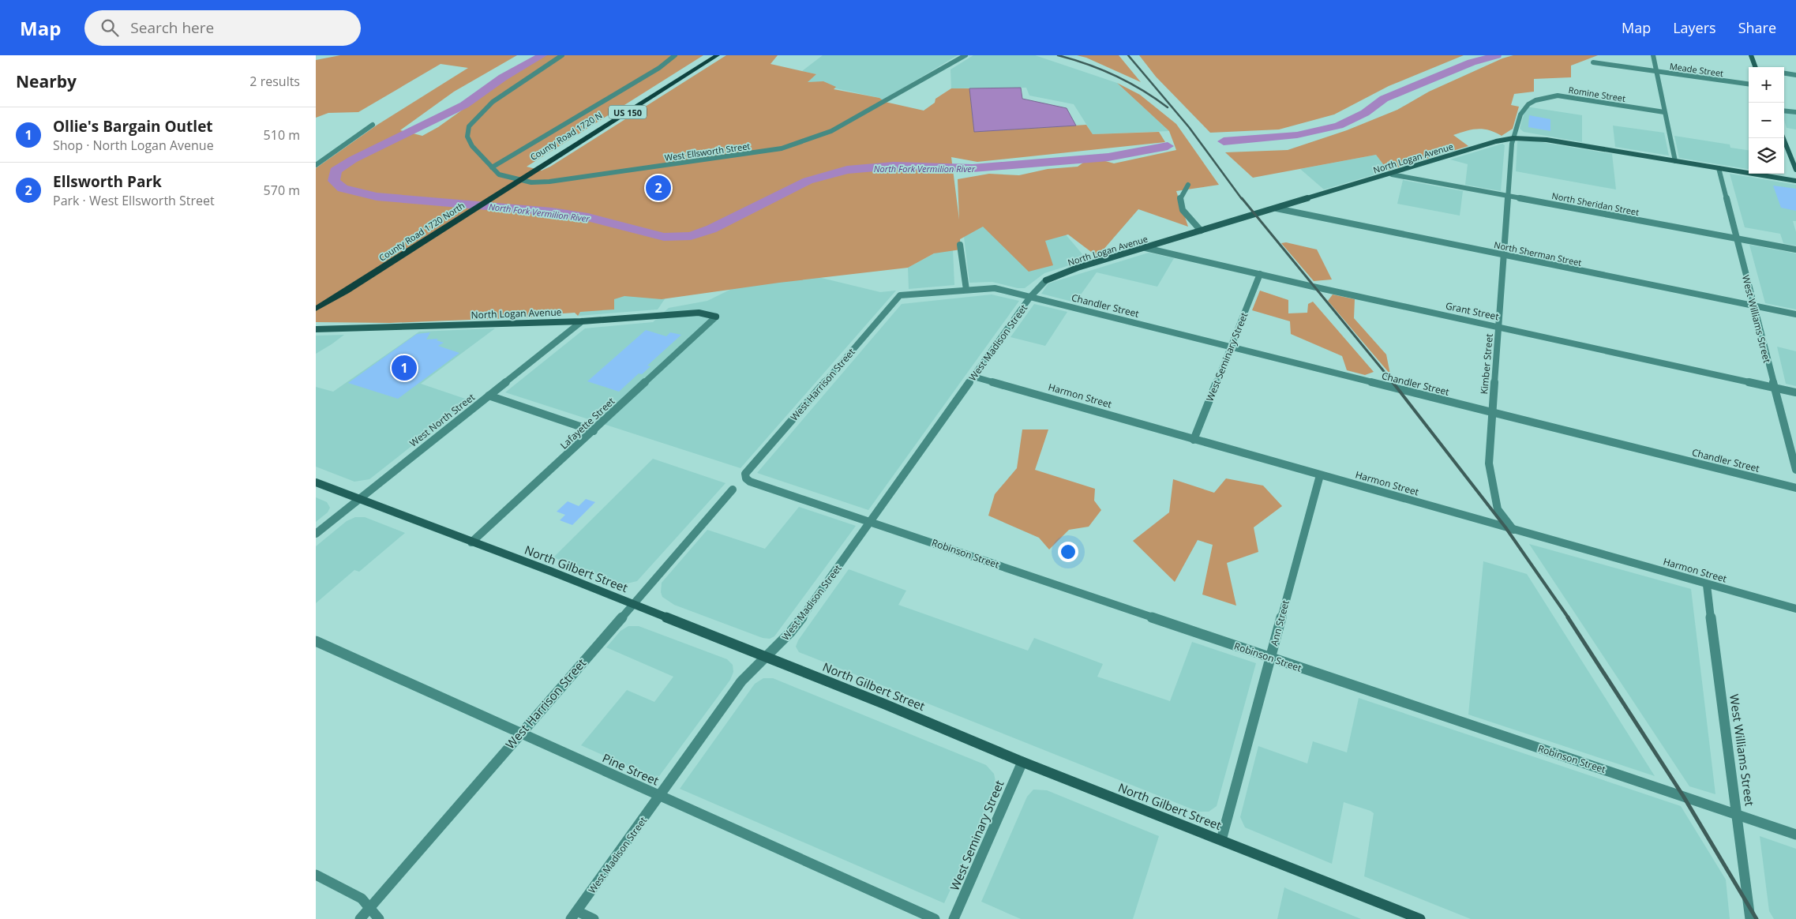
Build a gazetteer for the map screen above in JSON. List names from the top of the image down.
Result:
{
  "streets": {
    "main road": ["US 150", "County Road 1720 N", "County Road 1720 North"],
    "street": [
      "Meade Street",
      "Romine Street",
      "West Ellsworth Street",
      "North Logan Avenue",
      "North Sheridan Street",
      "North Sherman Street",
      "Chandler Street",
      "Grant Street",
      "West Williams Street",
      "West Madison Street",
      "West Seminary Street",
      "Kimber Street",
      "West Harrison Street",
      "Harmon Street",
      "West North Street",
      "Lafayette Street",
      "Robinson Street",
      "North Gilbert Street",
      "Ann Street",
      "Pine Street"
    ]
  },
  "crossings": [
    ["Romine Street", "Kimber Street"],
    ["County Road 1720 N", "County Road 1720 North"],
    ["North Logan Avenue", "North Sheridan Street"],
    ["North Logan Avenue", "North Sherman Street"],
    ["North Logan Avenue", "Grant Street"],
    ["North Logan Avenue", "West Williams Street"],
    ["North Logan Avenue", "West Madison Street"],
    ["North Logan Avenue", "Kimber Street"],
    ["North Logan Avenue", "West North Street"],
    ["North Logan Avenue", "Lafayette Street"],
    ["North Sheridan Street", "West Williams Street"],
    ["North Sheridan Street", "Kimber Street"],
    ["North Sherman Street", "West Williams Street"],
    ["North Sherman Street", "Kimber Street"],
    ["Chandler Street", "West Madison Street"],
    ["Chandler Street", "West Seminary Street"],
    ["Chandler Street", "Kimber Street"],
    ["Grant Street", "West Williams Street"],
    ["Grant Street", "West Seminary Street"],
    ["Grant Street", "Kimber Street"],
    ["West Williams Street", "Harmon Street"],
    ["West Williams Street", "Robinson Street"],
    ["West Madison Street", "Harmon Street"],
    ["West Madison Street", "Robinson Street"],
    ["West Madison Street", "North Gilbert Street"],
    ["West Madison Street", "Pine Street"],
    ["West Seminary Street", "Harmon Street"],
    ["West Seminary Street", "North Gilbert Street"],
    ["Kimber Street", "Harmon Street"],
    ["West Harrison Street", "Robinson Street"],
    ["West Harrison Street", "North Gilbert Street"],
    ["West Harrison Street", "Pine Street"],
    ["Harmon Street", "Ann Street"],
    ["West North Street", "North Gilbert Street"],
    ["Lafayette Street", "North Gilbert Street"],
    ["Robinson Street", "Ann Street"],
    ["North Gilbert Street", "Ann Street"]
  ],
  "water": ["North Fork Vermilion River"],
  "page": {
    "header": "Map",
    "search": "Search here",
    "nav": ["Map", "Layers", "Share"],
    "heading": ["Nearby", "2 results"],
    "map_buttons": ["+", "−"],
    "list": [
      {
        "mark": "1",
        "name": "Ollie's Bargain Outlet",
        "note": "Shop · North Logan Avenue",
        "value": "510 m"
      },
      {
        "mark": "2",
        "name": "Ellsworth Park",
        "note": "Park · West Ellsworth Street",
        "value": "570 m"
      }
    ],
    "pins": ["2", "1"]
  }
}
